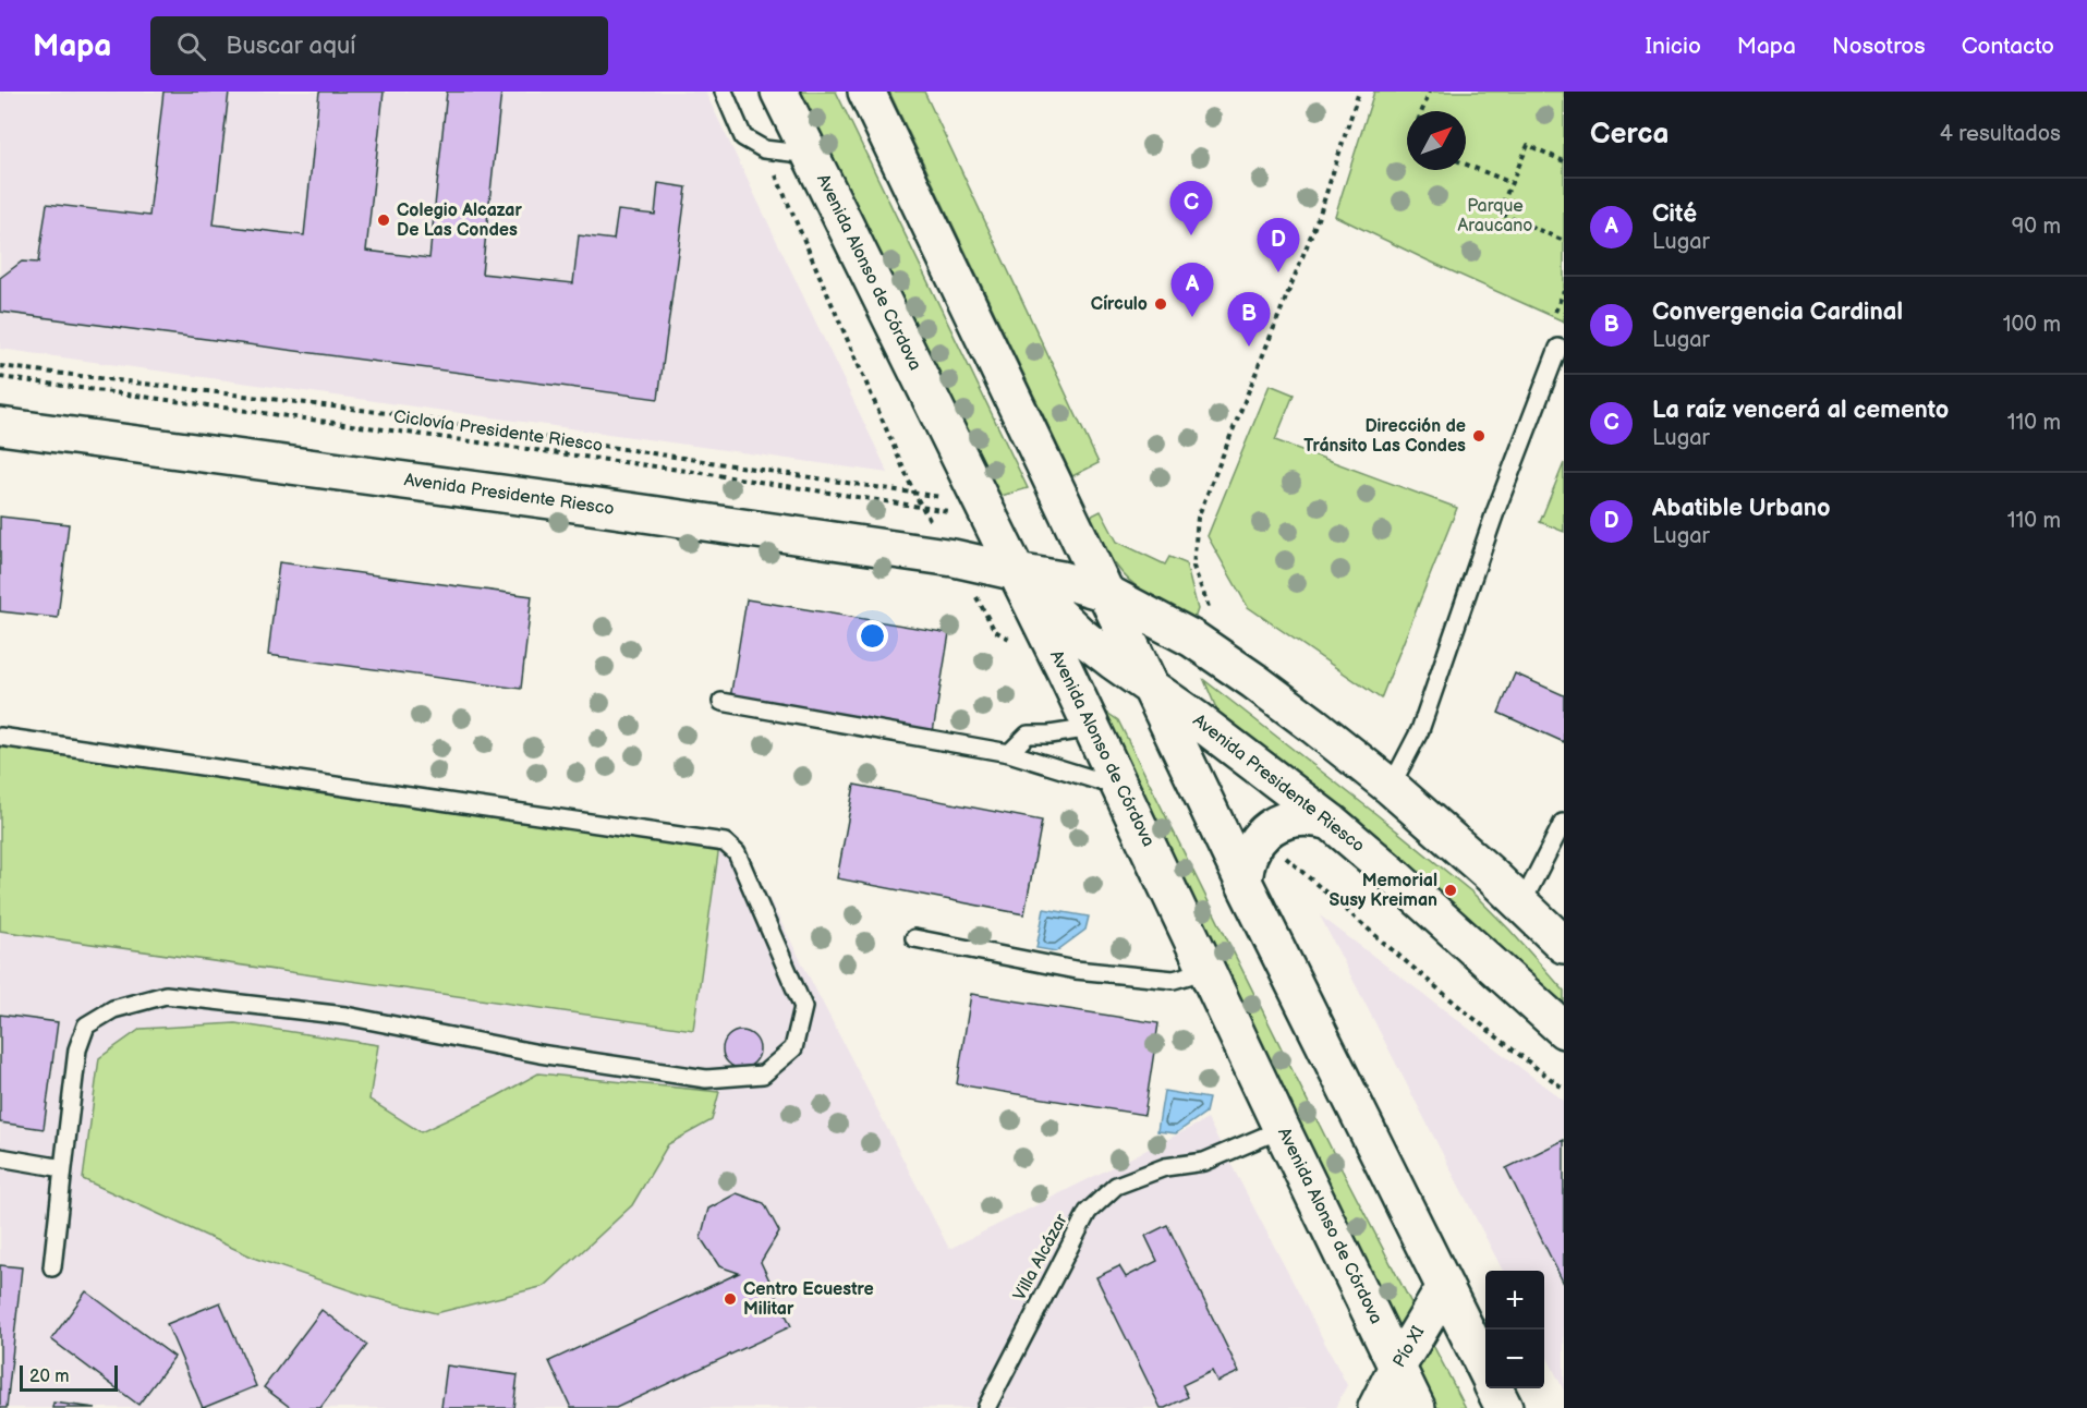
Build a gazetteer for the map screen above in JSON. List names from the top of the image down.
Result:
{
  "streets": {
    "main road": ["Avenida Alonso de Córdova", "Avenida Presidente Riesco", "Pío XI"],
    "lane": ["Villa Alcázar"],
    "path": ["Ciclovía Presidente Riesco"]
  },
  "crossings": [
    ["Avenida Alonso de Córdova", "Ciclovía Presidente Riesco"],
    ["Avenida Alonso de Córdova", "Avenida Presidente Riesco"],
    ["Avenida Alonso de Córdova", "Villa Alcázar"],
    ["Avenida Alonso de Córdova", "Pío XI"]
  ],
  "parks": ["Parque Araucano"],
  "places": [
    "Colegio Alcazar De Las Condes",
    "Círculo",
    "Dirección de Tránsito Las Condes",
    "Memorial Susy Kreiman",
    "Centro Ecuestre Militar"
  ],
  "scale_bar": "20 m",
  "north": "top right",
  "page": {
    "header": "Mapa",
    "search": "Buscar aquí",
    "nav": [
      "Inicio",
      "Mapa",
      "Nosotros",
      "Contacto"
    ],
    "heading": ["Cerca", "4 resultados"],
    "list": [
      {
        "mark": "A",
        "name": "Cité",
        "note": "Lugar",
        "value": "90 m"
      },
      {
        "mark": "B",
        "name": "Convergencia Cardinal",
        "note": "Lugar",
        "value": "100 m"
      },
      {
        "mark": "C",
        "name": "La raíz vencerá al cemento",
        "note": "Lugar",
        "value": "110 m"
      },
      {
        "mark": "D",
        "name": "Abatible Urbano",
        "note": "Lugar",
        "value": "110 m"
      }
    ],
    "pins": [
      "C",
      "D",
      "A",
      "B"
    ],
    "map_buttons": ["+", "−"],
    "scale": "20 m"
  }
}
